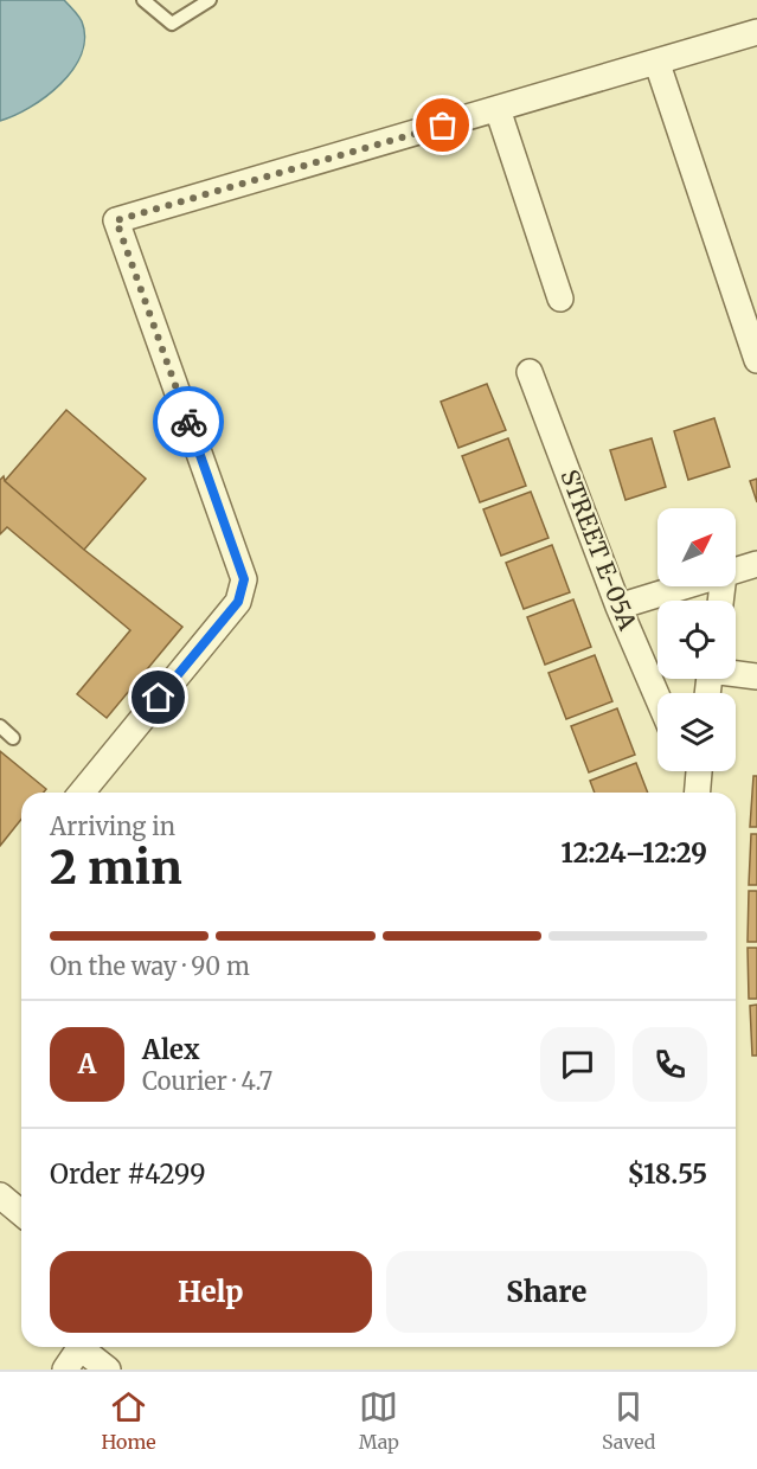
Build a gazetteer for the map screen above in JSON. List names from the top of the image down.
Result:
{
  "streets": {
    "street": ["STREET E-05A"]
  },
  "north": "top right",
  "page": {
    "heading": ["2 min", "Arriving in", "12:24–12:29"],
    "panel": [
      "Alex",
      "Courier · 4.7",
      "Order #4299",
      "$18.55"
    ],
    "bar": "On the way · 90 m",
    "round": "A",
    "buttons": ["Help", "Share"],
    "tabs": ["Home", "Map", "Saved"]
  }
}
